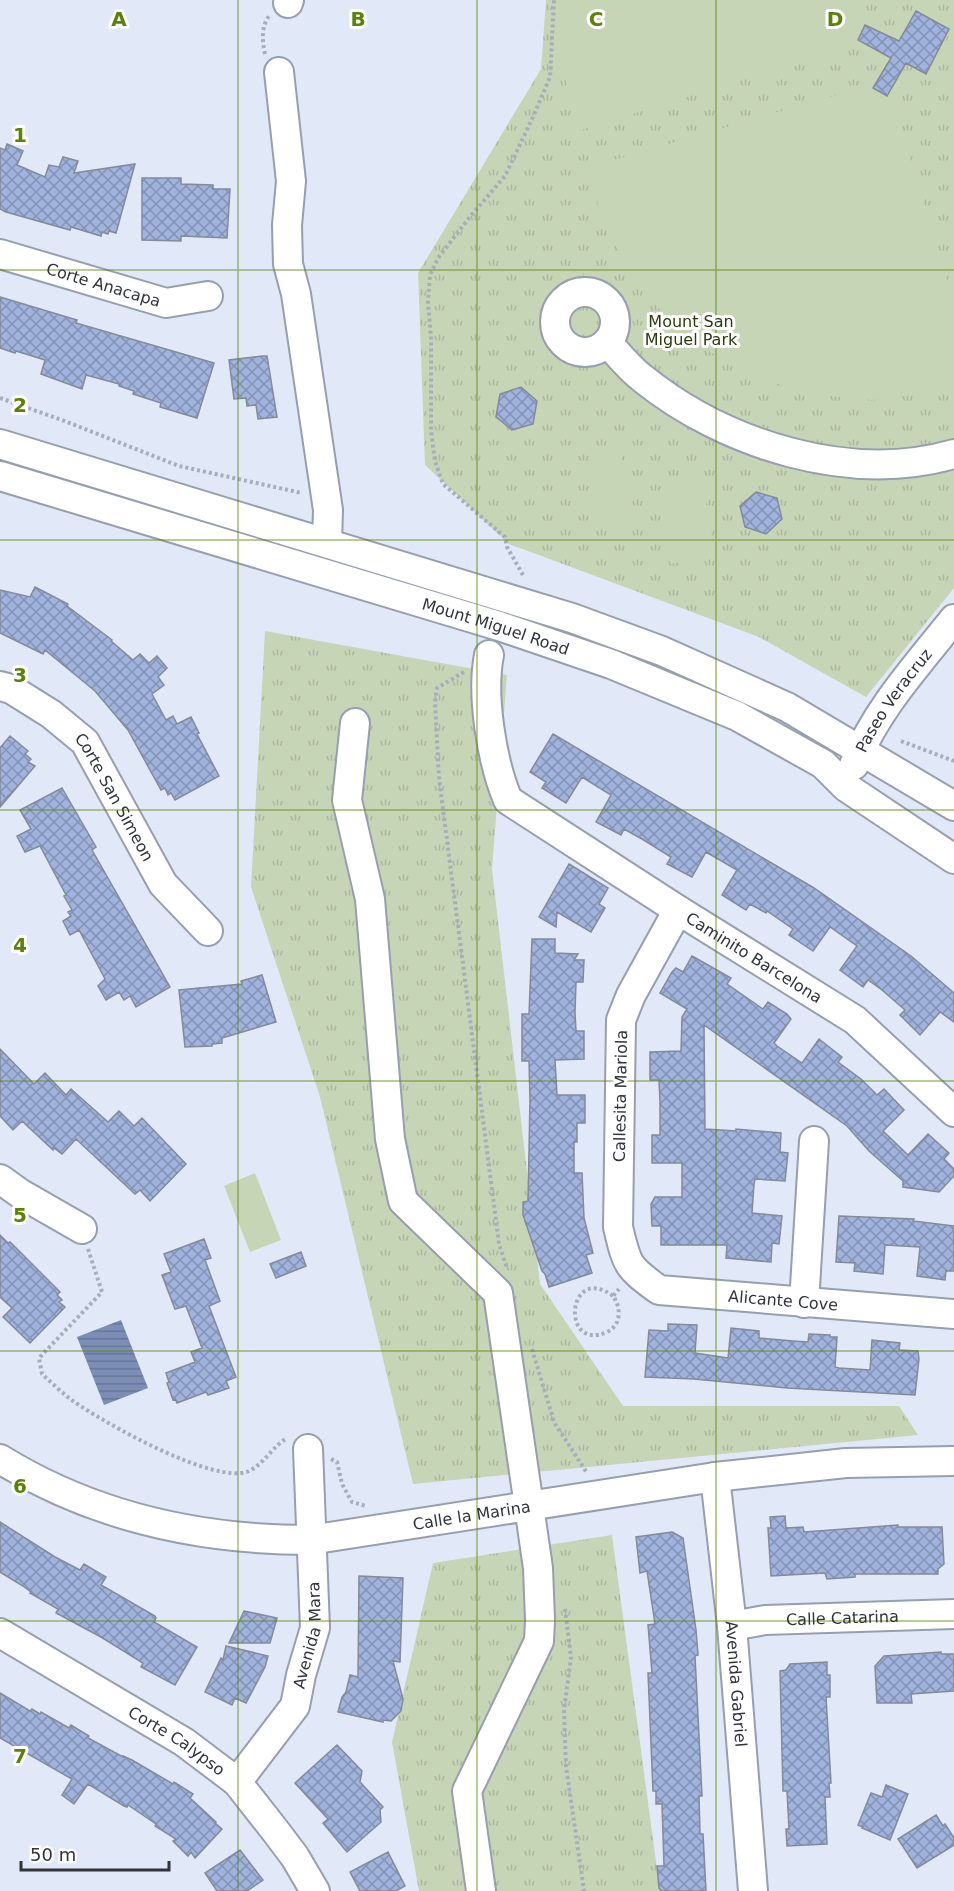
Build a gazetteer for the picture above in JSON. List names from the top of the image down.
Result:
{
  "streets": {
    "street": [
      "Corte Anacapa",
      "Mount Miguel Road",
      "Paseo Veracruz",
      "Corte San Simeon",
      "Caminito Barcelona",
      "Callesita Mariola",
      "Alicante Cove",
      "Calle la Marina",
      "Calle Catarina",
      "Avenida Mara",
      "Avenida Gabriel",
      "Corte Calypso"
    ]
  },
  "crossings": [
    ["Mount Miguel Road", "Paseo Veracruz"],
    ["Caminito Barcelona", "Callesita Mariola"],
    ["Callesita Mariola", "Alicante Cove"],
    ["Calle la Marina", "Avenida Mara"],
    ["Calle la Marina", "Avenida Gabriel"],
    ["Calle Catarina", "Avenida Gabriel"],
    ["Avenida Mara", "Corte Calypso"]
  ],
  "parks": ["Mount San Miguel Park"],
  "scale_bar": "50 m",
  "grid": {
    "columns": [
      "A",
      "B",
      "C",
      "D"
    ],
    "rows": [
      "1",
      "2",
      "3",
      "4",
      "5",
      "6",
      "7"
    ]
  }
}
